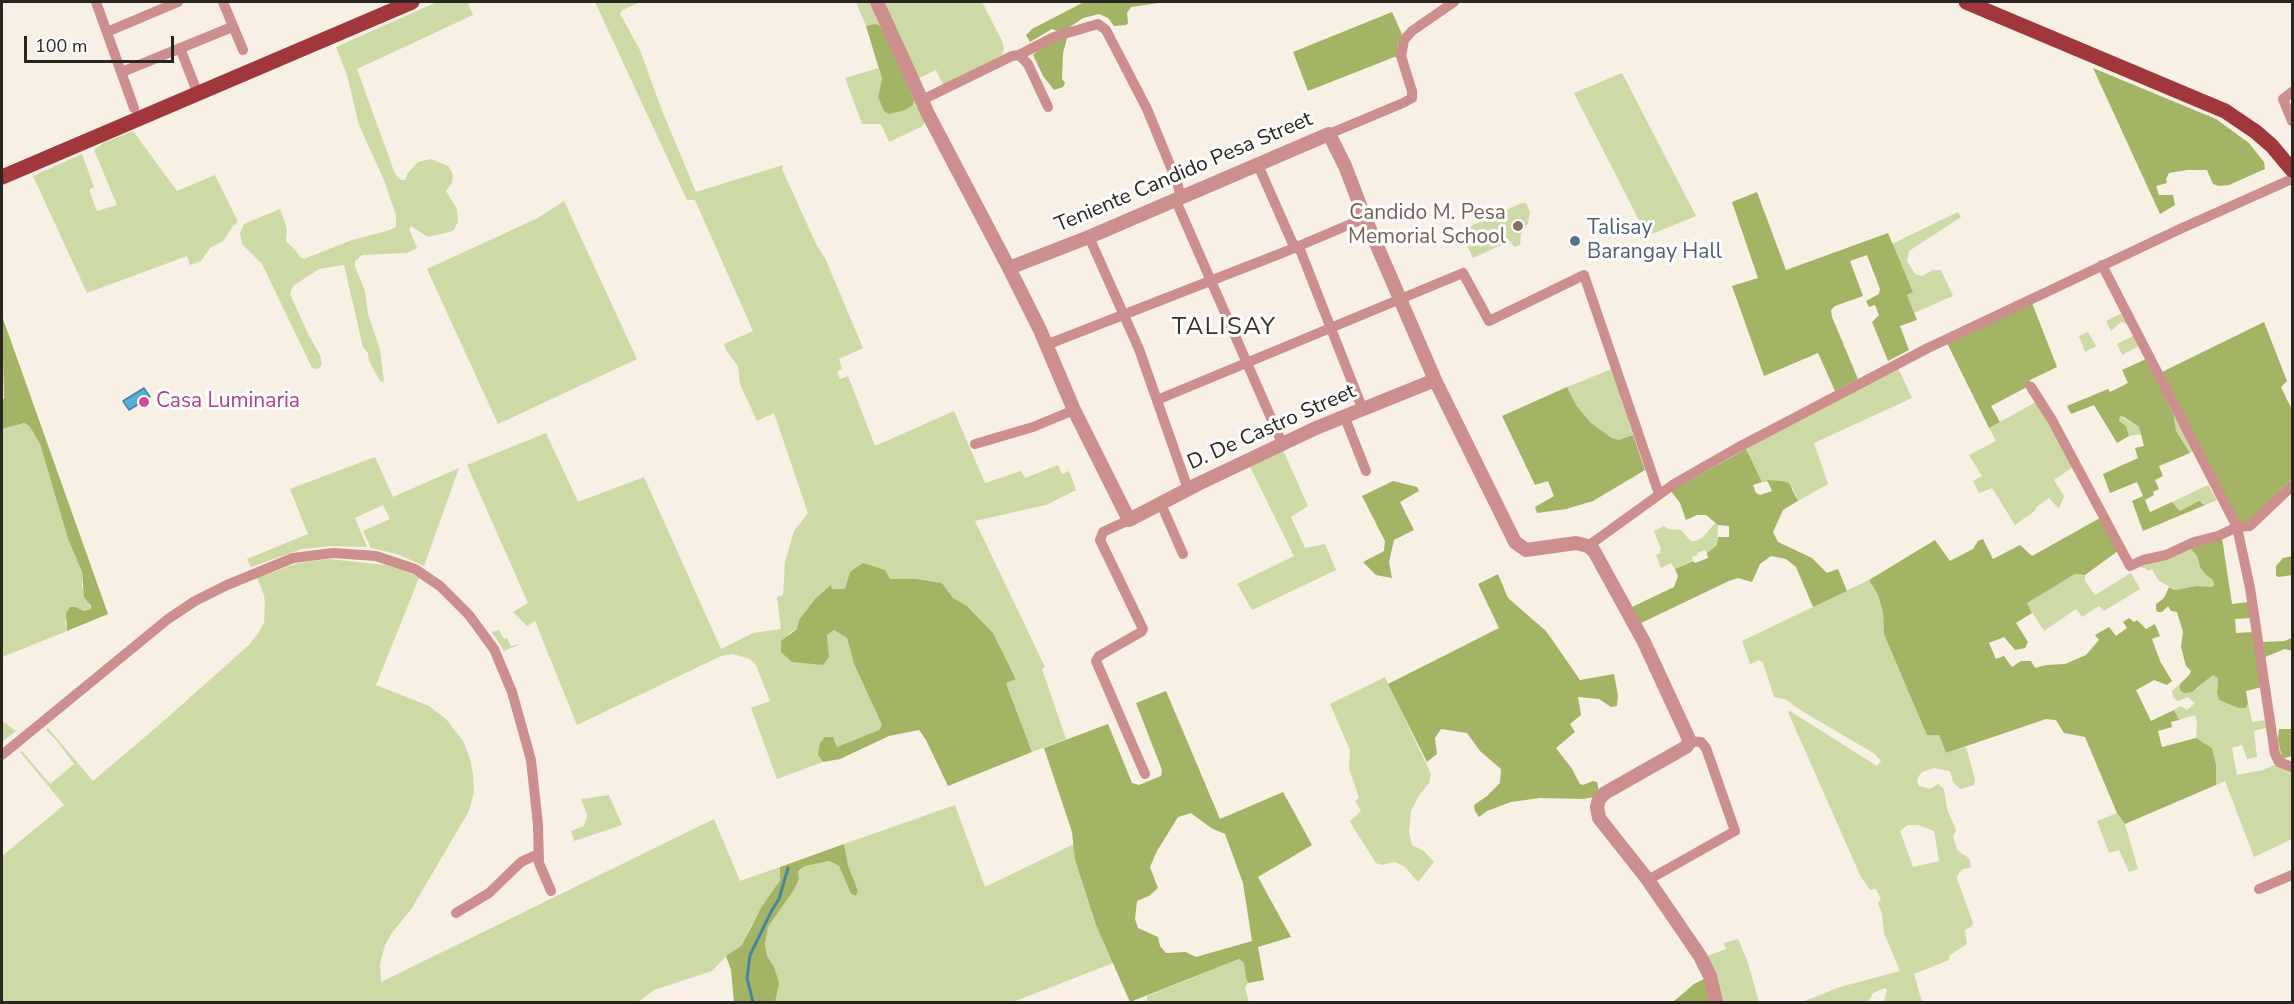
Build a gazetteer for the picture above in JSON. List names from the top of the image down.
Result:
{
  "streets": {
    "street": ["Teniente Candido Pesa Street", "D. De Castro Street"]
  },
  "crossings": [
    ["Teniente Candido Pesa Street", "D. De Castro Street"]
  ],
  "districts": ["TALISAY"],
  "places": ["Candido M. Pesa Memorial School", "Talisay Barangay Hall", "Casa Luminaria"],
  "scale_bar": "100 m"
}
